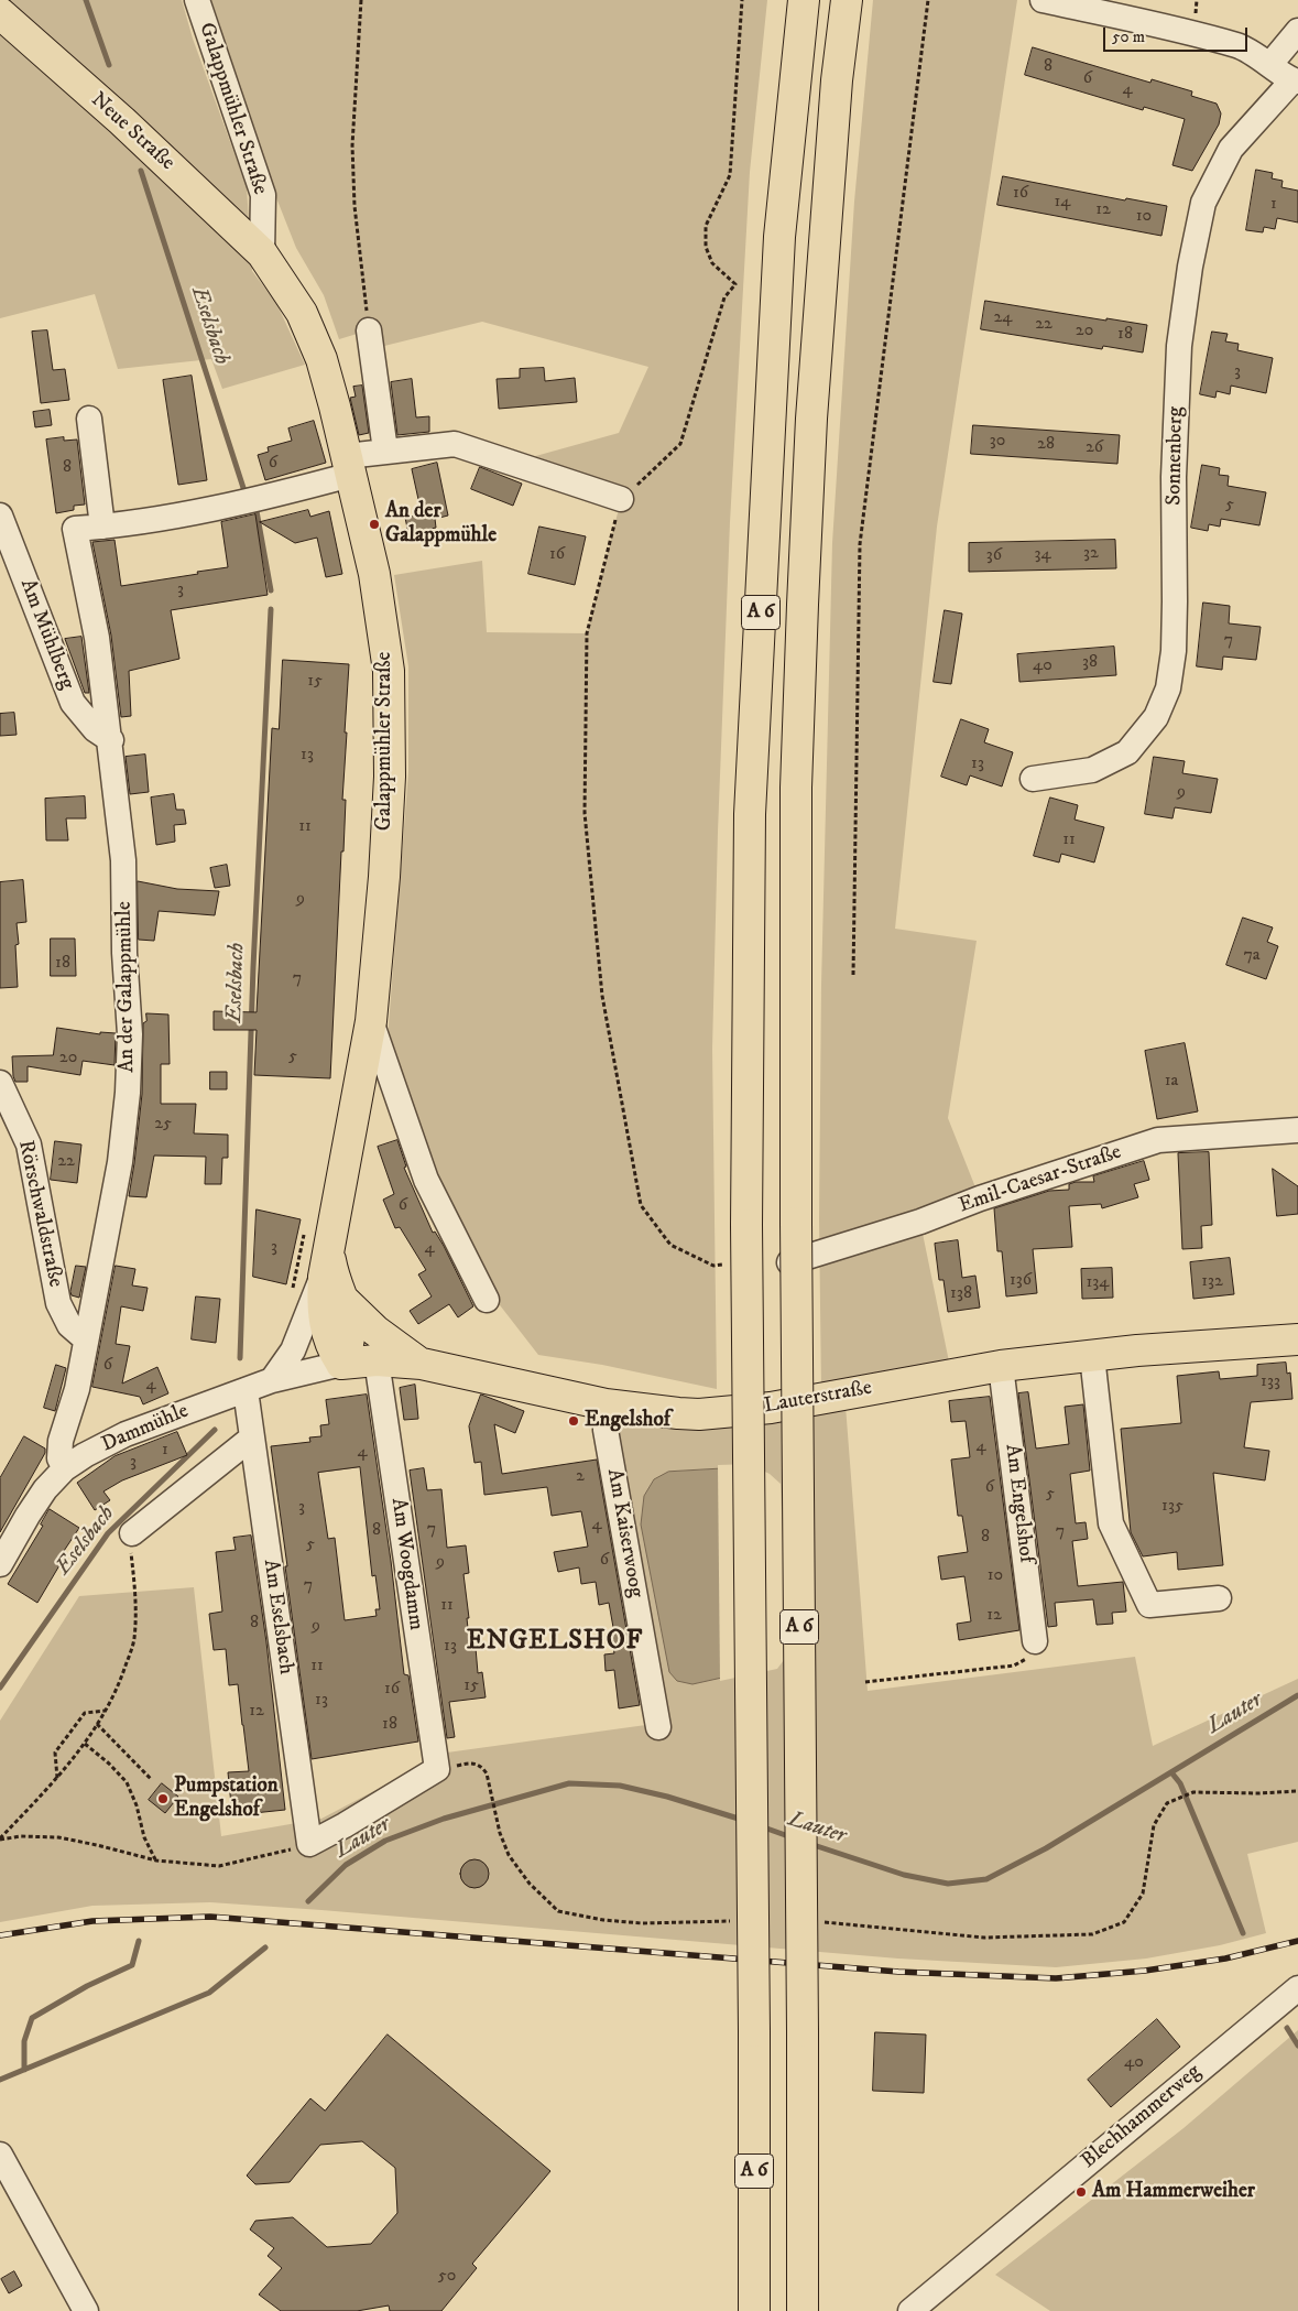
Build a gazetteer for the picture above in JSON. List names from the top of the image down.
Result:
{
  "streets": {
    "main road": [
      "Galappmühler Straße",
      "Neue Straße",
      "A 6",
      "Lauterstraße"
    ],
    "street": [
      "Sonnenberg",
      "Am Mühlberg",
      "An der Galappmühle",
      "Emil-Caesar-Straße",
      "Rörschwaldstraße",
      "Dammühle",
      "Am Engelshof",
      "Am Kaiserwoog",
      "Am Woogdamm",
      "Am Eselsbach",
      "Blechhammerweg"
    ]
  },
  "crossings": [
    ["Galappmühler Straße", "Neue Straße"],
    ["Galappmühler Straße", "An der Galappmühle"],
    ["Galappmühler Straße", "Lauterstraße"],
    ["Galappmühler Straße", "Dammühle"],
    ["Am Mühlberg", "An der Galappmühle"],
    ["An der Galappmühle", "Rörschwaldstraße"],
    ["An der Galappmühle", "Dammühle"],
    ["Lauterstraße", "Dammühle"],
    ["Lauterstraße", "Am Engelshof"],
    ["Lauterstraße", "Am Kaiserwoog"],
    ["Lauterstraße", "Am Woogdamm"],
    ["Dammühle", "Am Eselsbach"]
  ],
  "districts": ["ENGELSHOF"],
  "water": ["Eselsbach", "Lauter"],
  "places": [
    "An der Galappmühle",
    "Engelshof",
    "Pumpstation Engelshof",
    "Am Hammerweiher"
  ],
  "house_numbers": [
    "8",
    "6",
    "4",
    "16",
    "14",
    "1",
    "12",
    "10",
    "24",
    "22",
    "20",
    "18",
    "3",
    "30",
    "28",
    "26",
    "6",
    "8",
    "5",
    "32",
    "16",
    "34",
    "36",
    "3",
    "7",
    "38",
    "40",
    "15",
    "13",
    "13",
    "9",
    "11",
    "11",
    "9",
    "7a",
    "18",
    "7",
    "5",
    "20",
    "1a",
    "25",
    "22",
    "6",
    "3",
    "4",
    "136",
    "132",
    "134",
    "138",
    "6",
    "133",
    "4",
    "4",
    "1",
    "4",
    "3",
    "2",
    "6",
    "5",
    "135",
    "3",
    "4",
    "7",
    "8",
    "7",
    "8",
    "5",
    "6",
    "9",
    "10",
    "7",
    "11",
    "12",
    "8",
    "9",
    "13",
    "11",
    "15",
    "16",
    "13",
    "12",
    "18",
    "40",
    "50"
  ],
  "scale_bar": "50 m"
}
